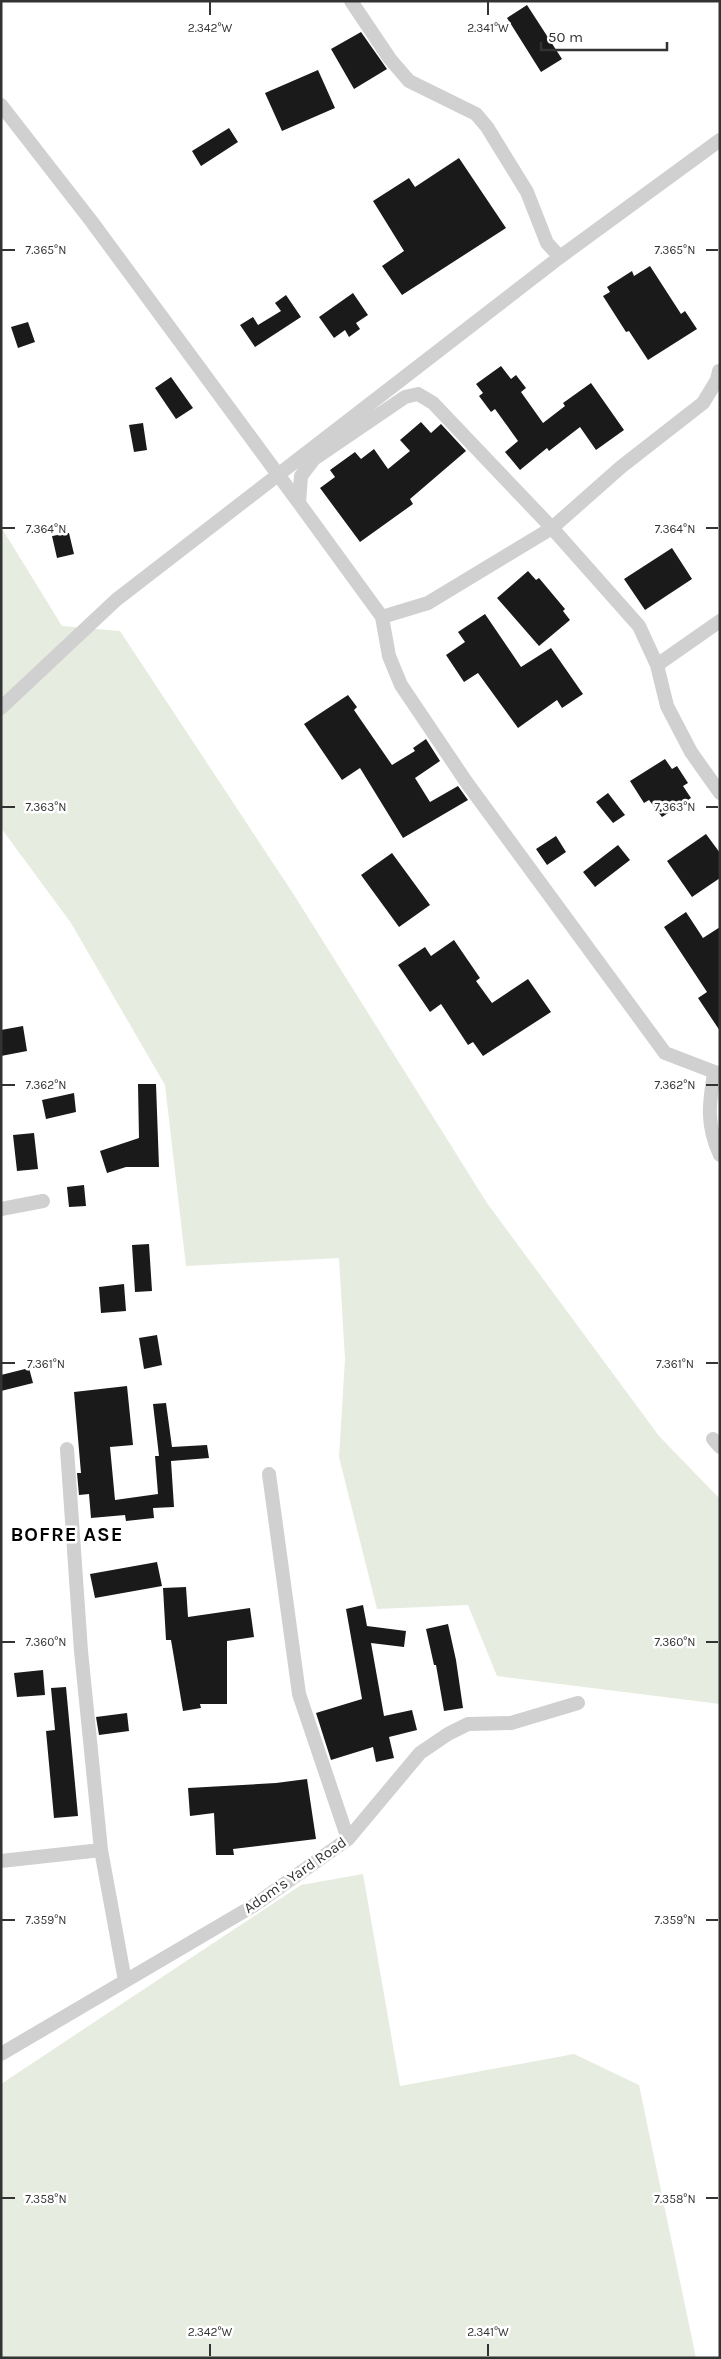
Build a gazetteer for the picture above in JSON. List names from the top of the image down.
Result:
{
  "streets": {
    "street": ["Adom's Yard Road"]
  },
  "districts": ["BOFRE ASE"],
  "scale_bar": "50 m",
  "coordinates": [
    "2.342°W",
    "2.341°W",
    "7.365°N",
    "7.364°N",
    "7.363°N",
    "7.362°N",
    "7.361°N",
    "7.360°N",
    "7.359°N",
    "7.358°N"
  ]
}
